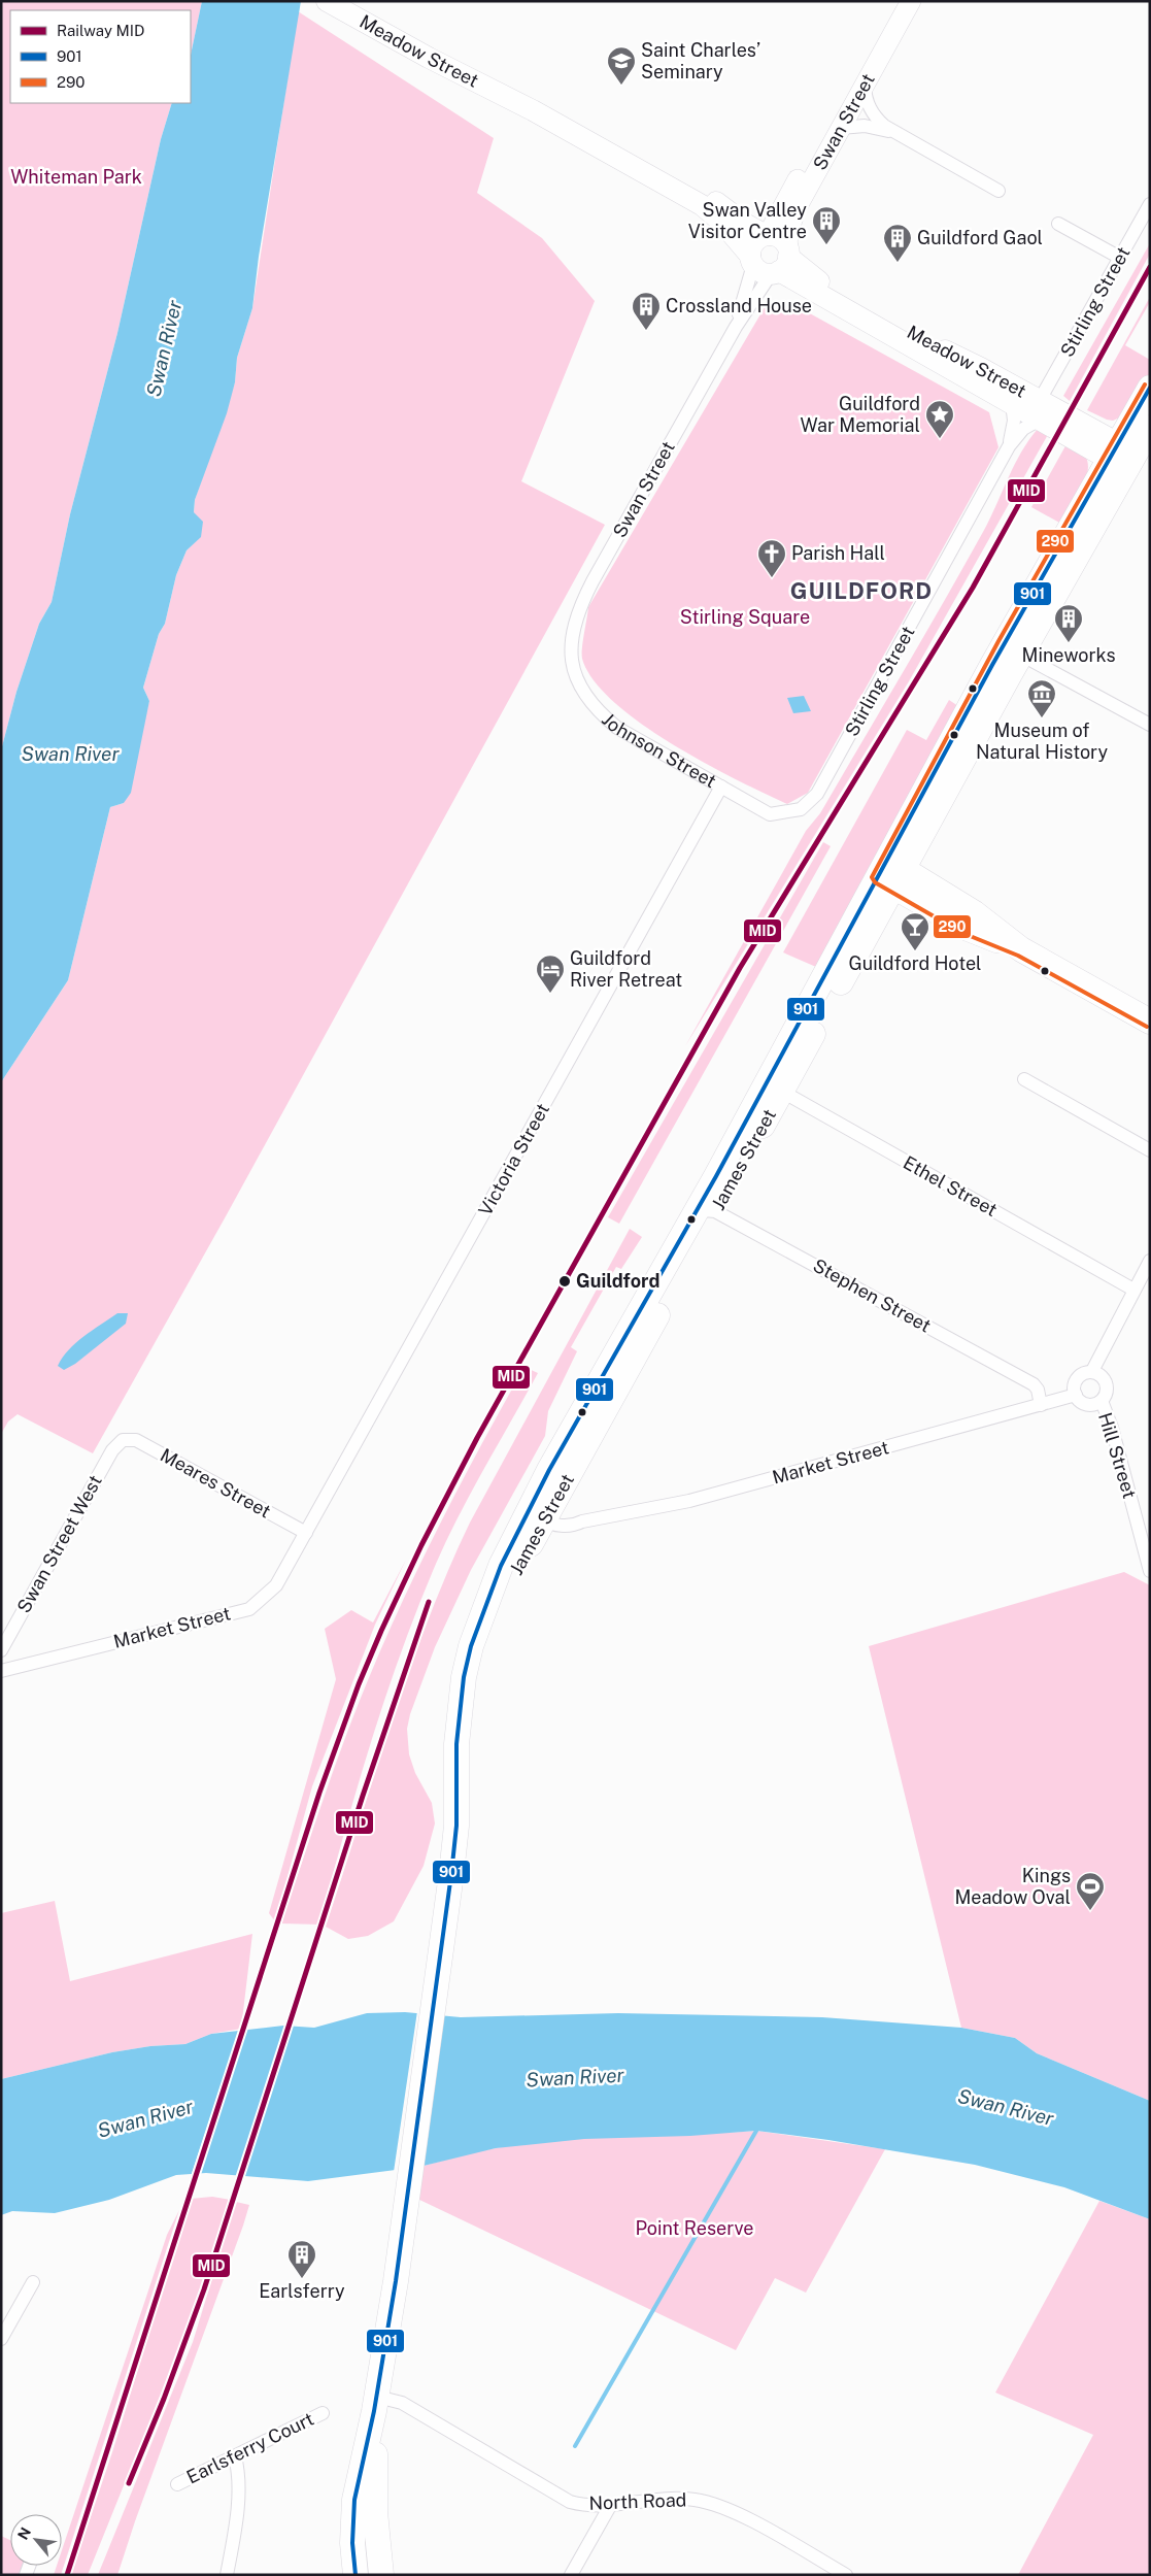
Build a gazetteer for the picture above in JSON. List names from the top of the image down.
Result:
{
  "streets": {
    "highway": ["James Street"],
    "main road": ["Meadow Street"],
    "street": [
      "Swan Street",
      "Stirling Street",
      "Johnson Street",
      "Victoria Street",
      "Ethel Street",
      "Stephen Street",
      "Hill Street",
      "Market Street",
      "Meares Street",
      "Swan Street West",
      "Earlsferry Court",
      "North Road"
    ]
  },
  "crossings": [
    ["Meadow Street", "Swan Street"],
    ["Meadow Street", "Stirling Street"],
    ["Meadow Street", "James Street"],
    ["Swan Street", "Johnson Street"],
    ["Stirling Street", "Johnson Street"],
    ["Johnson Street", "Victoria Street"],
    ["Victoria Street", "Market Street"],
    ["Victoria Street", "Meares Street"],
    ["James Street", "Ethel Street"],
    ["James Street", "Stephen Street"],
    ["James Street", "Market Street"],
    ["James Street", "North Road"],
    ["Stephen Street", "Market Street"],
    ["Hill Street", "Market Street"],
    ["Market Street", "Meares Street"],
    ["Meares Street", "Swan Street West"]
  ],
  "districts": ["GUILDFORD"],
  "water": ["Swan River"],
  "parks": ["Whiteman Park", "Stirling Square", "Point Reserve"],
  "places": {
    "school or university": ["Saint Charles’ Seminary"],
    "building": [
      "Swan Valley Visitor Centre",
      "Guildford Gaol",
      "Crossland House",
      "Mineworks",
      "Earlsferry"
    ],
    "place": ["Guildford War Memorial"],
    "church": ["Parish Hall"],
    "museum": ["Museum of Natural History"],
    "bar": ["Guildford Hotel"],
    "hotel": ["Guildford River Retreat"],
    "other": ["Guildford"],
    "sports": ["Kings Meadow Oval"]
  },
  "lines": ["rail line MID", "transit line 290", "transit line 901"],
  "legend": ["Railway MID", "901", "290"],
  "north": "top left"
}
